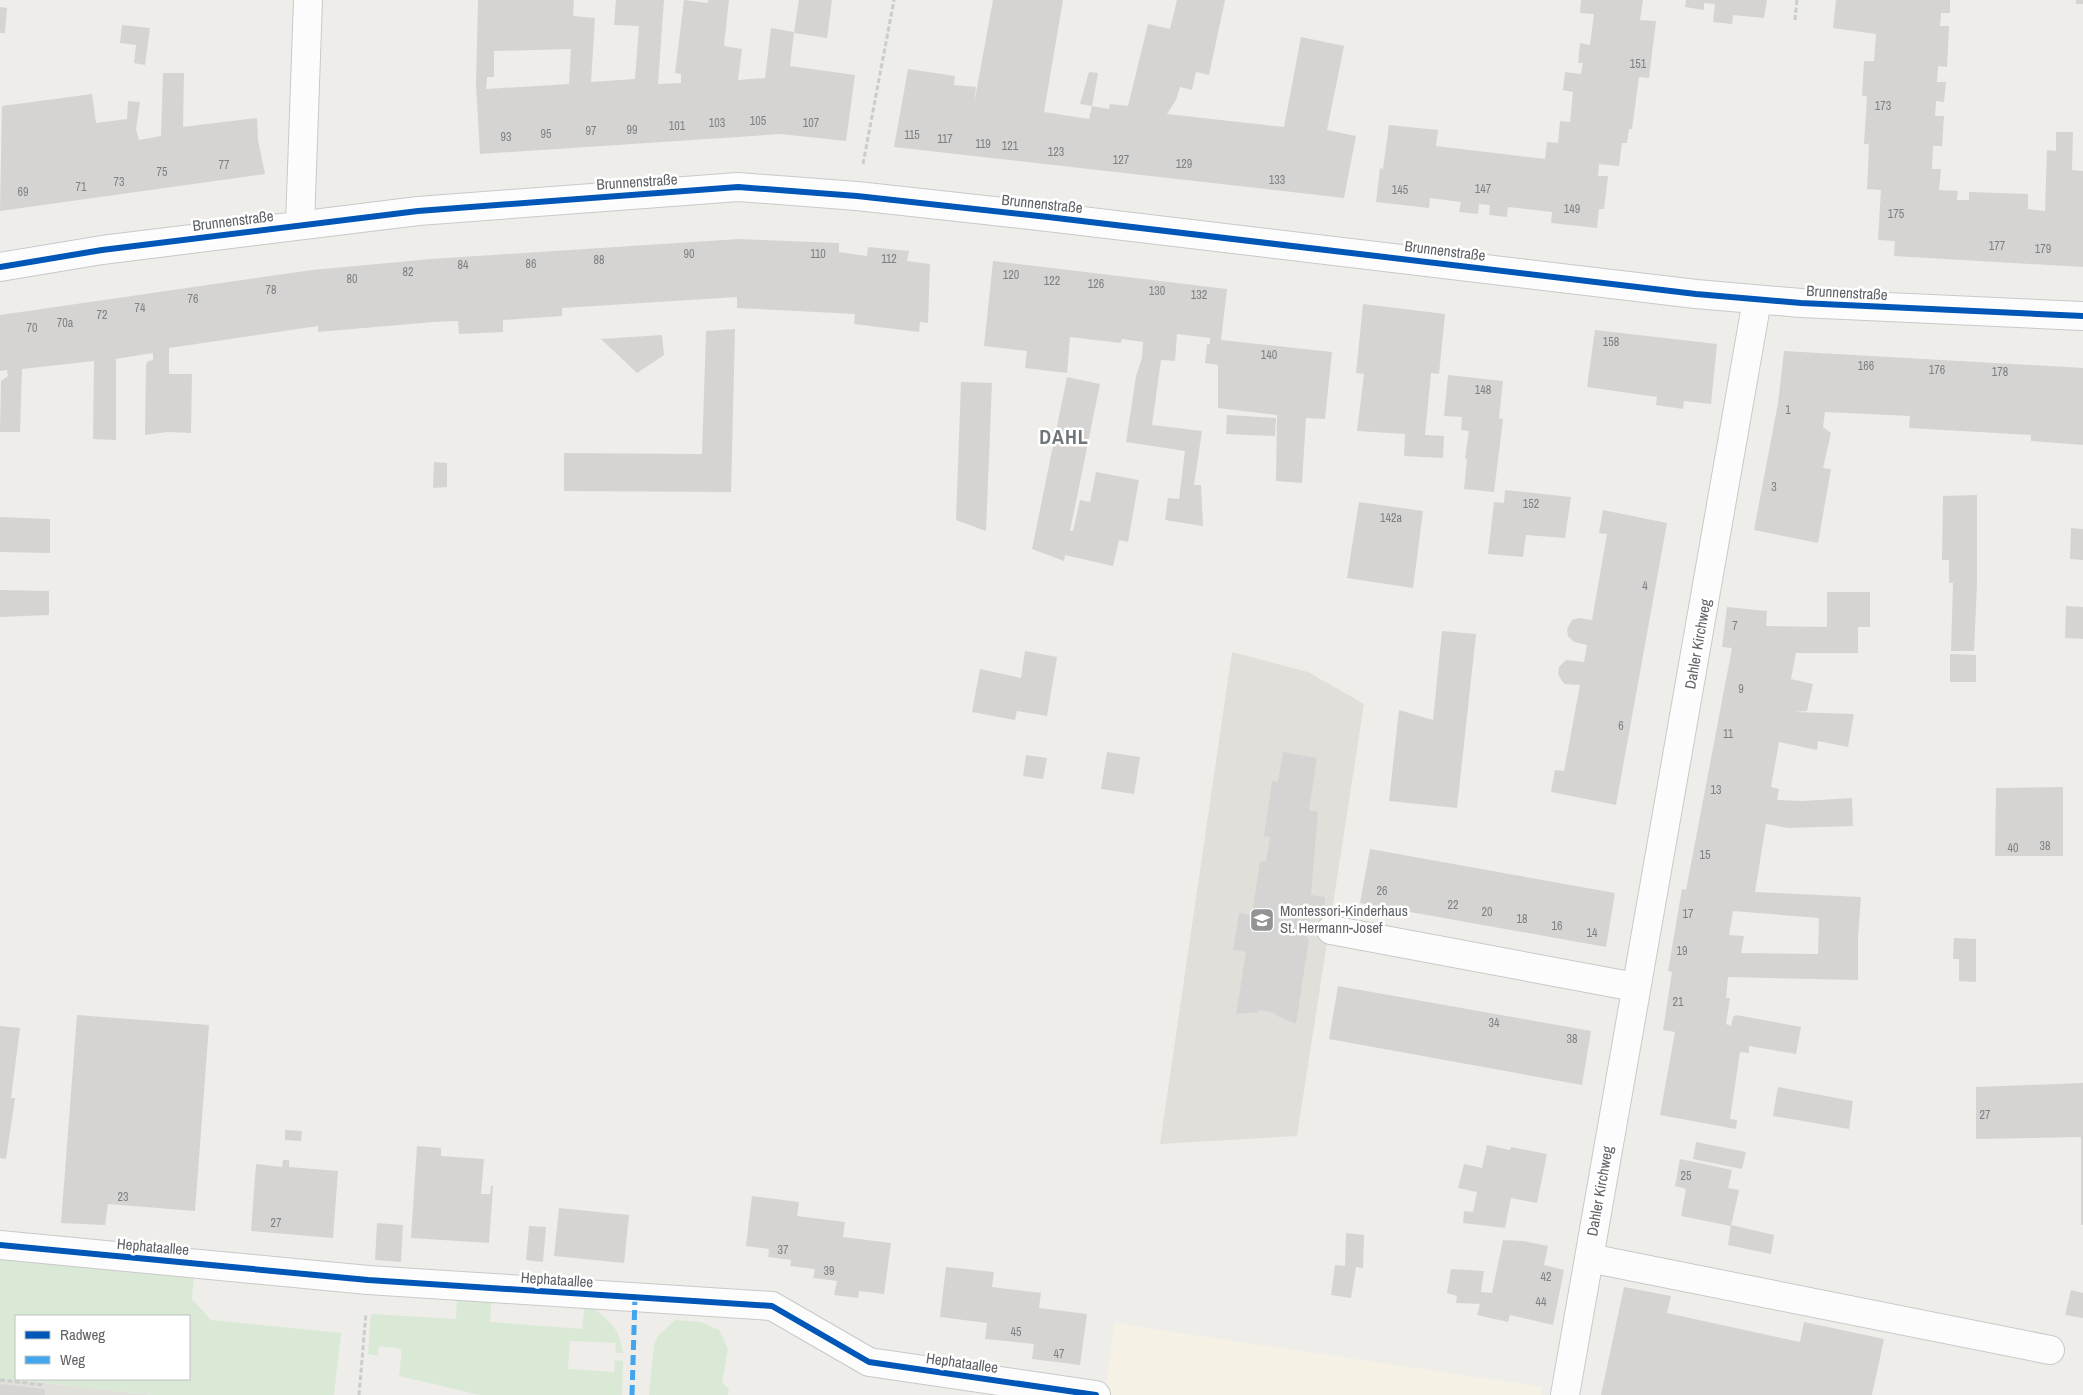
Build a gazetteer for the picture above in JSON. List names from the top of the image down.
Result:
{
  "streets": {
    "street": ["Brunnenstraße", "Dahler Kirchweg", "Hephataallee"]
  },
  "crossings": [
    ["Brunnenstraße", "Dahler Kirchweg"]
  ],
  "districts": ["DAHL"],
  "places": {
    "school or university": ["Montessori-Kinderhaus St. Hermann-Josef"]
  },
  "house_numbers": [
    "151",
    "173",
    "105",
    "103",
    "107",
    "101",
    "99",
    "97",
    "95",
    "115",
    "93",
    "117",
    "119",
    "121",
    "123",
    "127",
    "129",
    "77",
    "75",
    "133",
    "73",
    "71",
    "147",
    "145",
    "69",
    "149",
    "175",
    "177",
    "179",
    "90",
    "110",
    "112",
    "88",
    "86",
    "84",
    "82",
    "120",
    "80",
    "122",
    "126",
    "78",
    "130",
    "132",
    "76",
    "74",
    "72",
    "70a",
    "70",
    "158",
    "140",
    "166",
    "176",
    "178",
    "148",
    "1",
    "3",
    "152",
    "142a",
    "4",
    "7",
    "9",
    "6",
    "11",
    "13",
    "38",
    "40",
    "15",
    "26",
    "22",
    "20",
    "17",
    "18",
    "16",
    "14",
    "19",
    "21",
    "34",
    "38",
    "27",
    "25",
    "23",
    "27",
    "37",
    "39",
    "42",
    "44",
    "45",
    "47"
  ],
  "legend": ["Radweg", "Weg"]
}
